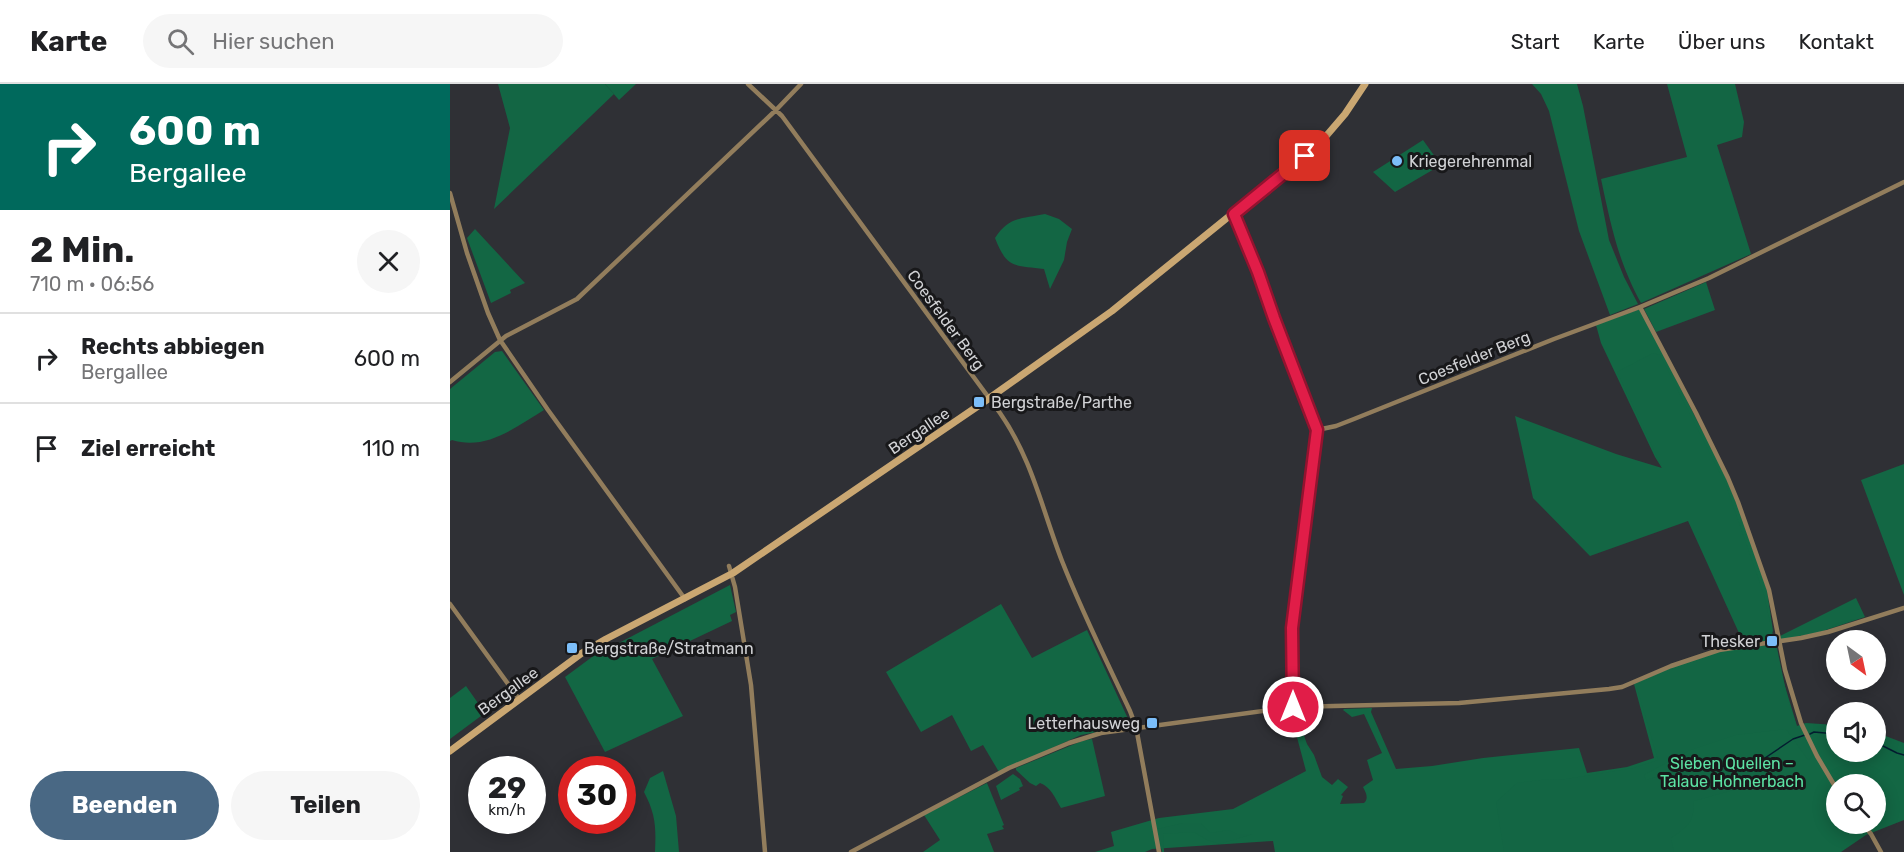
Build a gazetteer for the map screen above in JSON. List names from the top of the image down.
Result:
{
  "streets": {
    "street": ["Coesfelder Berg", "Bergallee"]
  },
  "crossings": [
    ["Coesfelder Berg", "Bergallee"]
  ],
  "parks": ["Sieben Quellen – Talaue Hohnerbach"],
  "places": {
    "other": ["Kriegerehrenmal"],
    "transit": [
      "Bergstraße/Parthe",
      "Thesker",
      "Bergstraße/Stratmann",
      "Letterhausweg"
    ]
  },
  "north": "bottom right",
  "page": {
    "header": "Karte",
    "search": "Hier suchen",
    "nav": [
      "Start",
      "Karte",
      "Über uns",
      "Kontakt"
    ],
    "turn": ["600 m", "Bergallee"],
    "heading": ["2 Min.", "710 m · 06:56"],
    "list": [
      {
        "name": "Rechts abbiegen",
        "note": "Bergallee",
        "value": "600 m"
      },
      {
        "name": "Ziel erreicht",
        "value": "110 m"
      }
    ],
    "speed": "29 km/h",
    "limit": "30",
    "buttons": ["Beenden", "Teilen"]
  }
}
